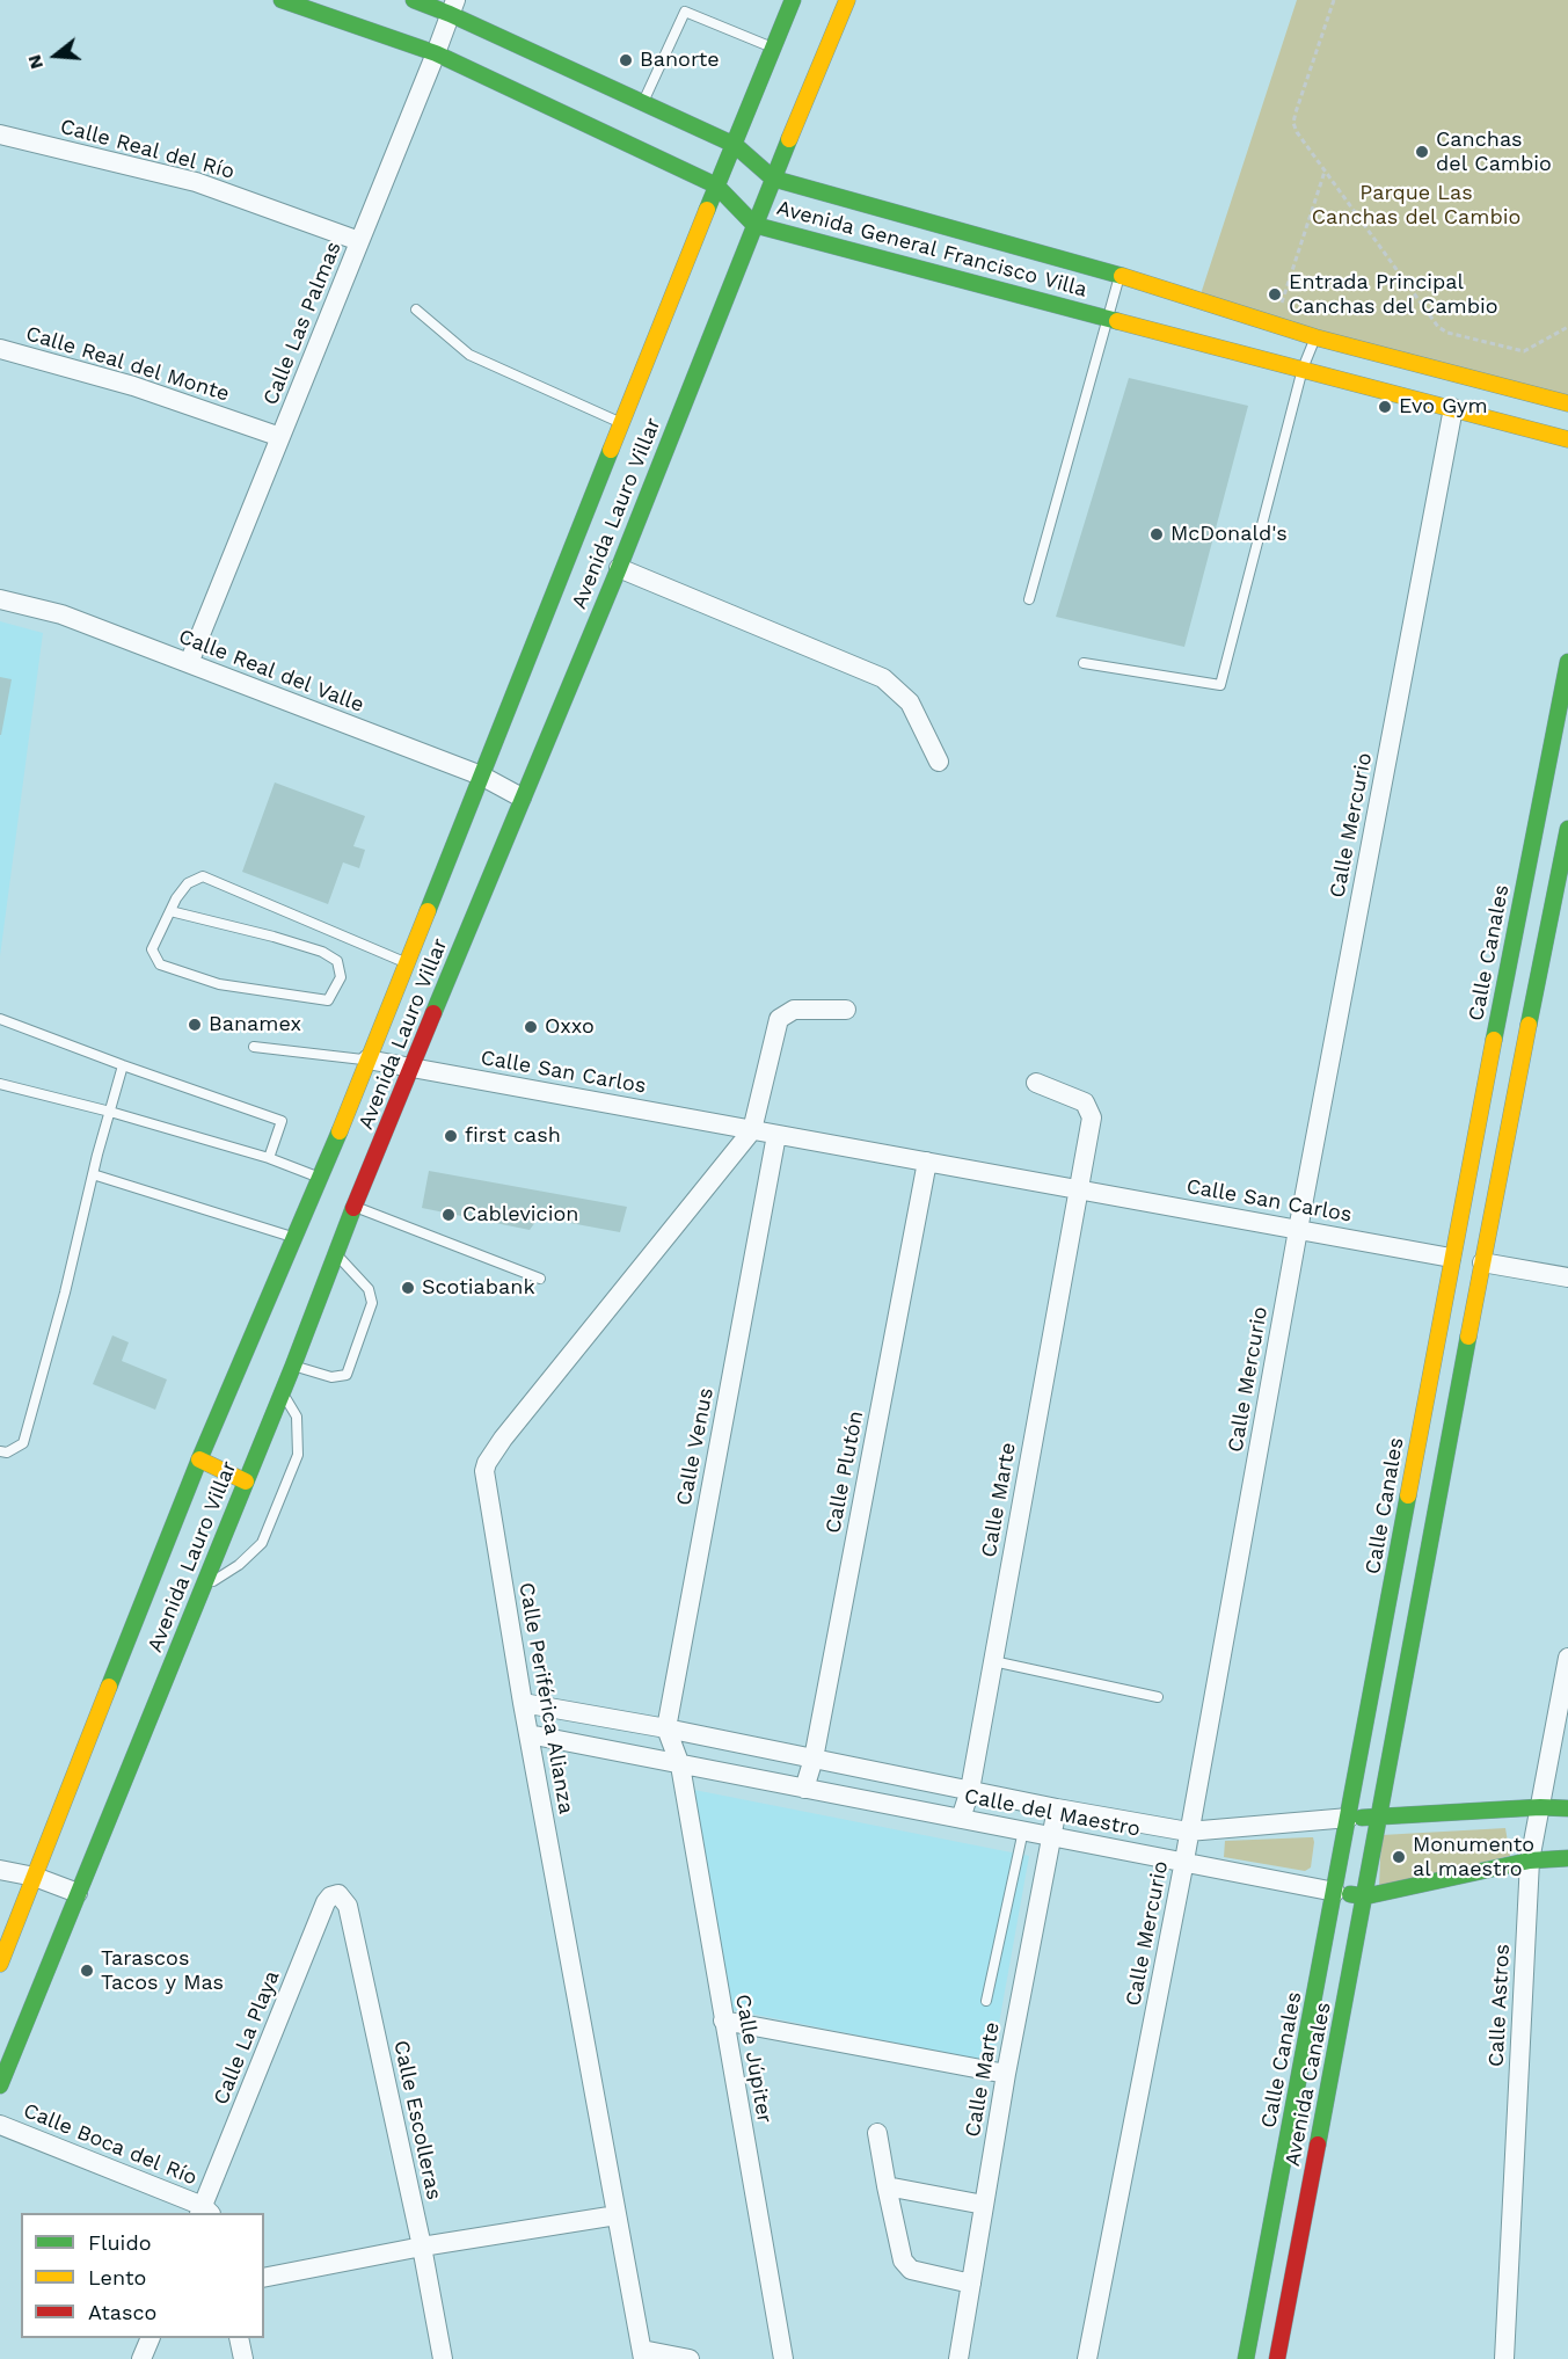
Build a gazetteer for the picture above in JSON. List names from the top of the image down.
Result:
{
  "streets": {
    "main road": [
      "Avenida General Francisco Villa",
      "Avenida Lauro Villar",
      "Calle Canales",
      "Calle del Maestro",
      "Avenida Canales"
    ],
    "street": [
      "Calle Real del Río",
      "Calle Las Palmas",
      "Calle Real del Monte",
      "Calle Real del Valle",
      "Calle Mercurio",
      "Calle San Carlos",
      "Calle Venus",
      "Calle Plutón",
      "Calle Marte",
      "Calle Periférica Alianza",
      "Calle Astros",
      "Calle La Playa",
      "Calle Júpiter",
      "Calle Escolleras",
      "Calle Boca del Río"
    ]
  },
  "crossings": [
    ["Calle Real del Río", "Calle Las Palmas"],
    ["Avenida General Francisco Villa", "Calle Las Palmas"],
    ["Avenida General Francisco Villa", "Avenida Lauro Villar"],
    ["Avenida General Francisco Villa", "Calle Mercurio"],
    ["Calle Las Palmas", "Calle Real del Monte"],
    ["Calle Las Palmas", "Calle Real del Valle"],
    ["Avenida Lauro Villar", "Calle Real del Valle"],
    ["Avenida Lauro Villar", "Calle San Carlos"],
    ["Calle Mercurio", "Calle San Carlos"],
    ["Calle Mercurio", "Calle del Maestro"],
    ["Calle Canales", "Calle San Carlos"],
    ["Calle Canales", "Calle del Maestro"],
    ["Calle San Carlos", "Calle Venus"],
    ["Calle San Carlos", "Calle Plutón"],
    ["Calle San Carlos", "Calle Marte"],
    ["Calle San Carlos", "Calle Periférica Alianza"],
    ["Calle Venus", "Calle del Maestro"],
    ["Calle Plutón", "Calle del Maestro"],
    ["Calle Marte", "Calle del Maestro"],
    ["Calle Periférica Alianza", "Calle del Maestro"],
    ["Calle del Maestro", "Calle Astros"],
    ["Calle del Maestro", "Calle Júpiter"],
    ["Calle del Maestro", "Avenida Canales"],
    ["Calle La Playa", "Calle Escolleras"],
    ["Calle La Playa", "Calle Boca del Río"]
  ],
  "parks": ["Parque Las Canchas del Cambio"],
  "places": [
    "Banorte",
    "Canchas del Cambio",
    "Entrada Principal Canchas del Cambio",
    "Evo Gym",
    "McDonald's",
    "Banamex",
    "Oxxo",
    "first cash",
    "Cablevicion",
    "Scotiabank",
    "Monumento al maestro",
    "Tarascos Tacos y Mas"
  ],
  "legend": ["Fluido", "Lento", "Atasco"],
  "north": "left"
}
